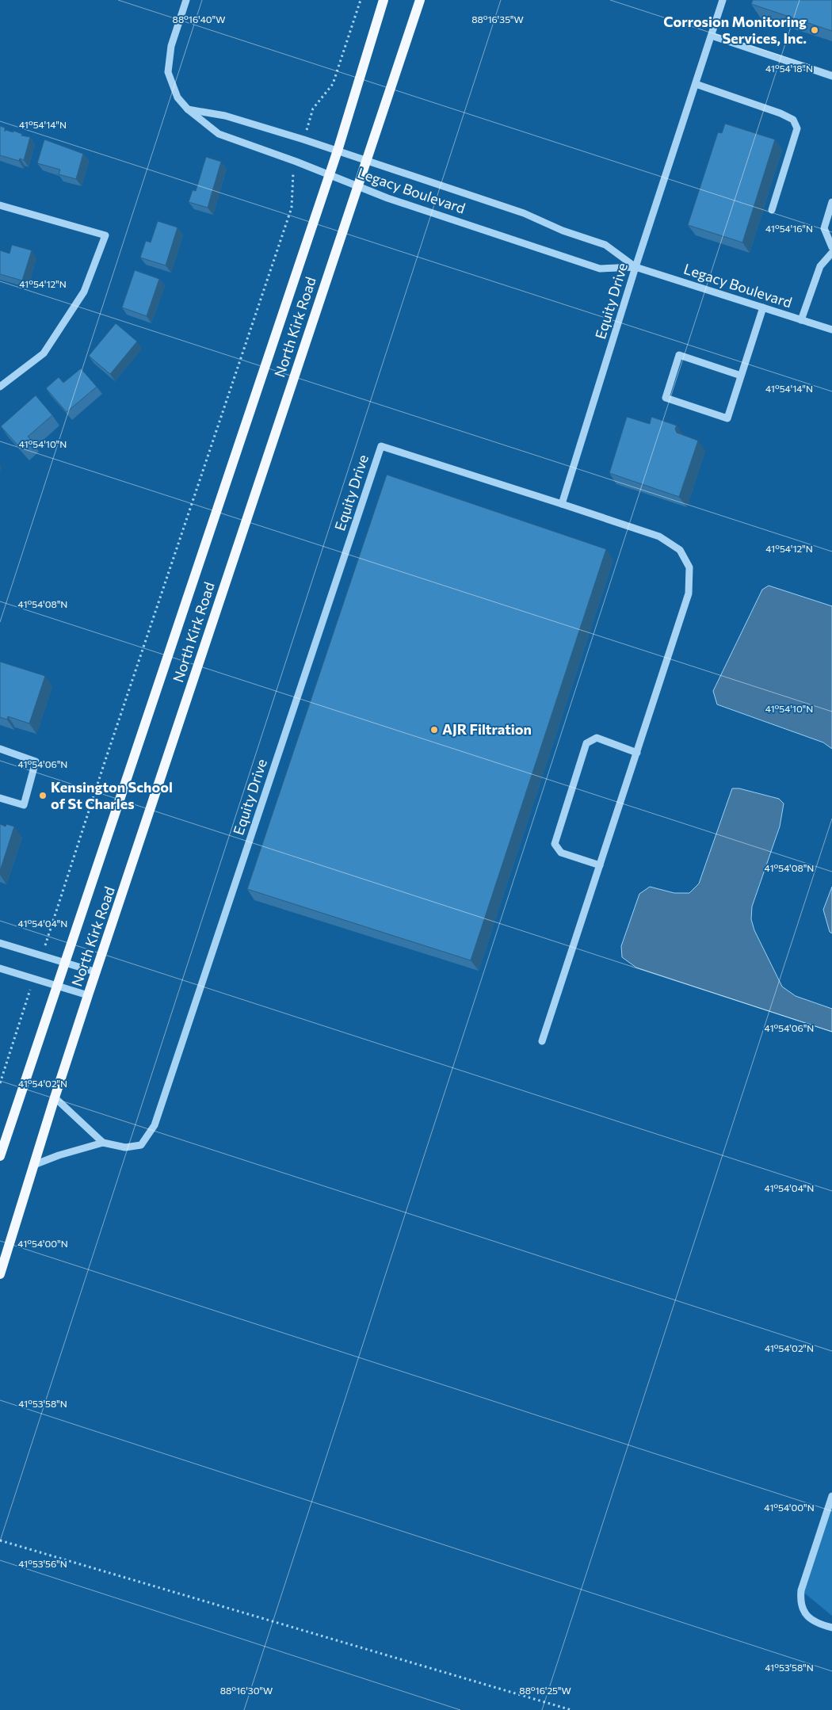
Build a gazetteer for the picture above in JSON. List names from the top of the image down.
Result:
{
  "streets": {
    "main road": ["North Kirk Road"],
    "street": ["Legacy Boulevard", "Equity Drive"]
  },
  "crossings": [
    ["Legacy Boulevard", "Equity Drive"],
    ["Legacy Boulevard", "North Kirk Road"],
    ["Equity Drive", "North Kirk Road"]
  ],
  "places": ["Corrosion Monitoring Services, Inc.", "AJR Filtration", "Kensington School of St Charles"],
  "coordinates": [
    "88°16'40\"W",
    "88°16'35\"W",
    "41°54'18\"N",
    "41°54'14\"N",
    "41°54'16\"N",
    "41°54'12\"N",
    "41°54'10\"N",
    "41°54'08\"N",
    "41°54'06\"N",
    "41°54'04\"N",
    "41°54'02\"N",
    "41°54'00\"N",
    "41°53'58\"N",
    "41°53'56\"N",
    "88°16'30\"W",
    "88°16'25\"W"
  ]
}
